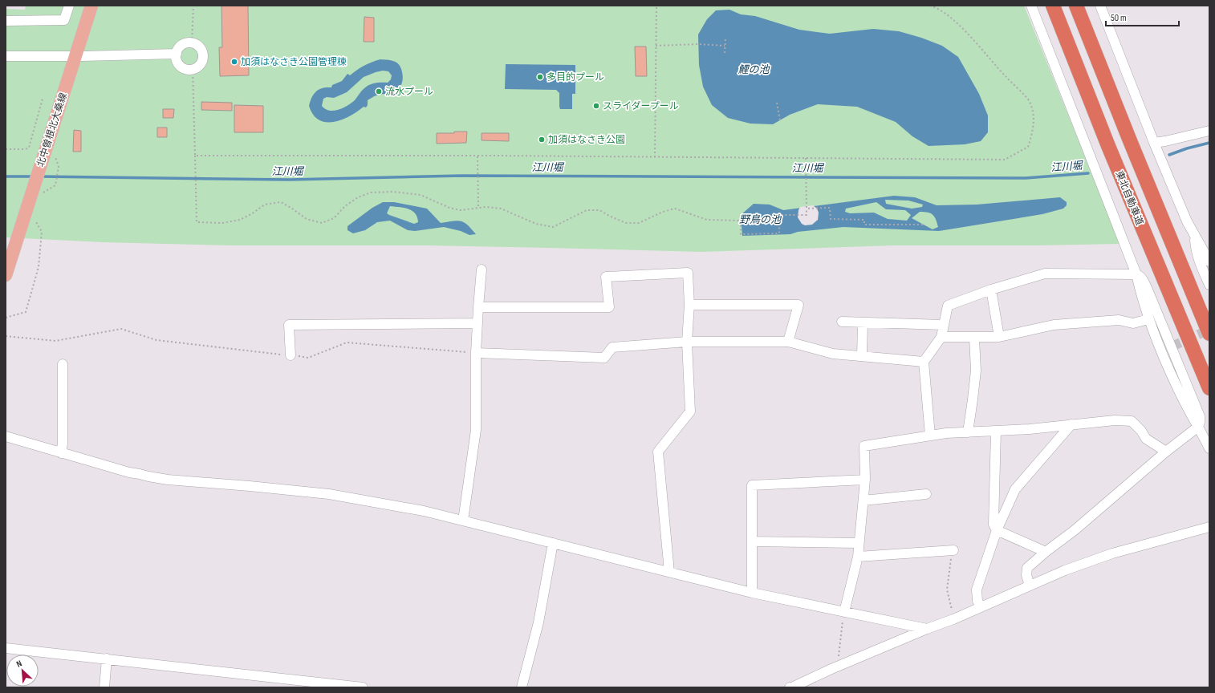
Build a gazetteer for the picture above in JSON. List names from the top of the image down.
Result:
{
  "streets": {
    "highway": ["東北自動車道"],
    "main road": ["北中曽根北大桑線"]
  },
  "water": ["鯉の池", "江川堀", "野鳥の池"],
  "places": [
    "加須はなさき公園管理棟",
    "多目的プール",
    "流水プール",
    "スライダープール",
    "加須はなさき公園"
  ],
  "scale_bar": "50 m",
  "north": "top left"
}
